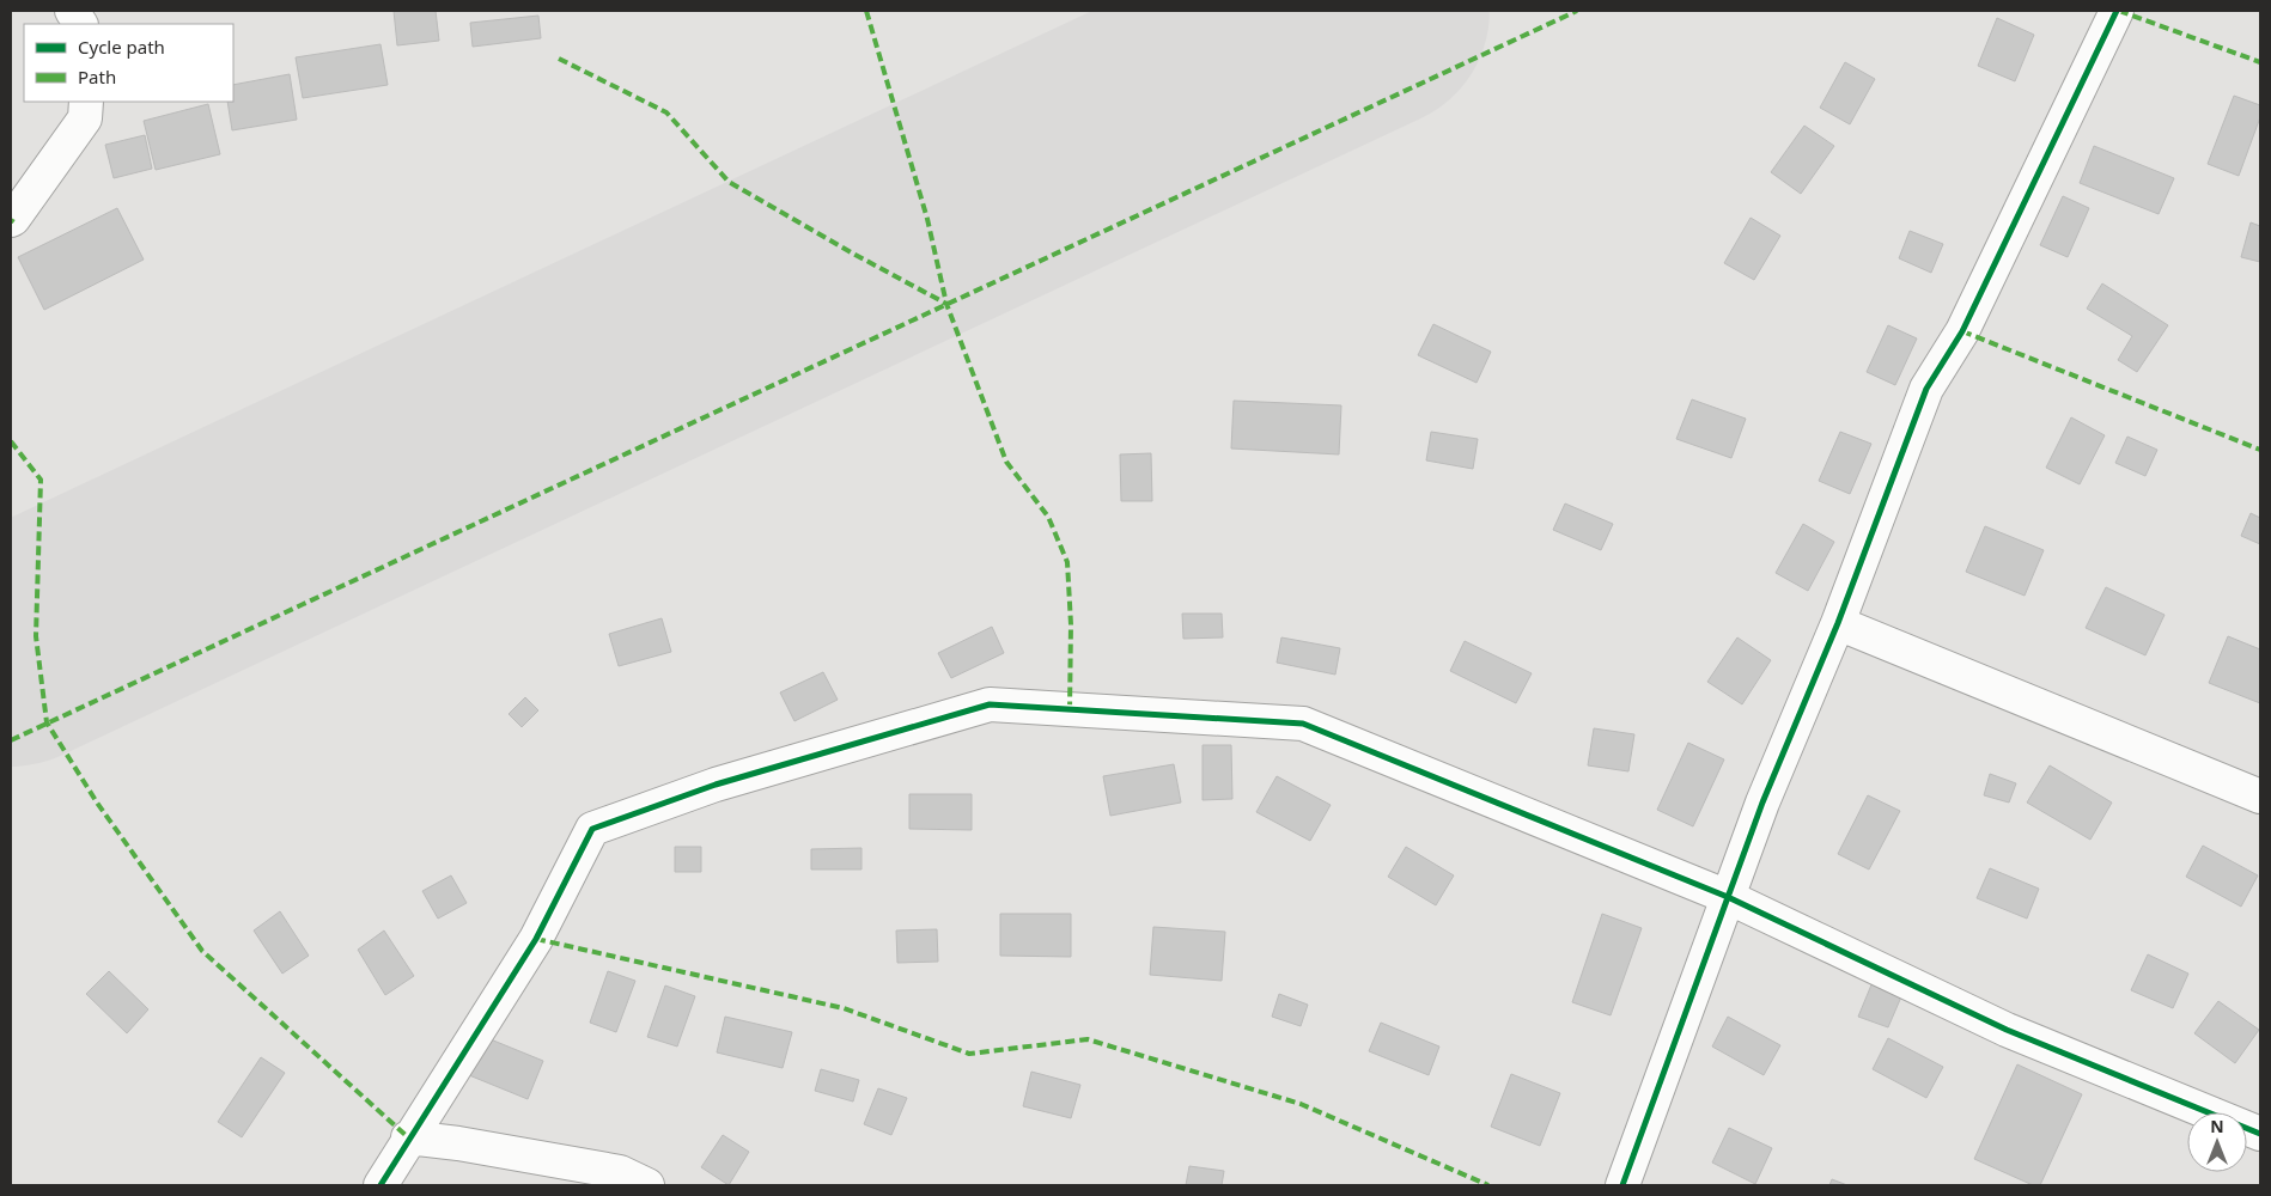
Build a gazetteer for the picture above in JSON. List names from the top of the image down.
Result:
{
  "legend": ["Cycle path", "Path"],
  "north": "top"
}
